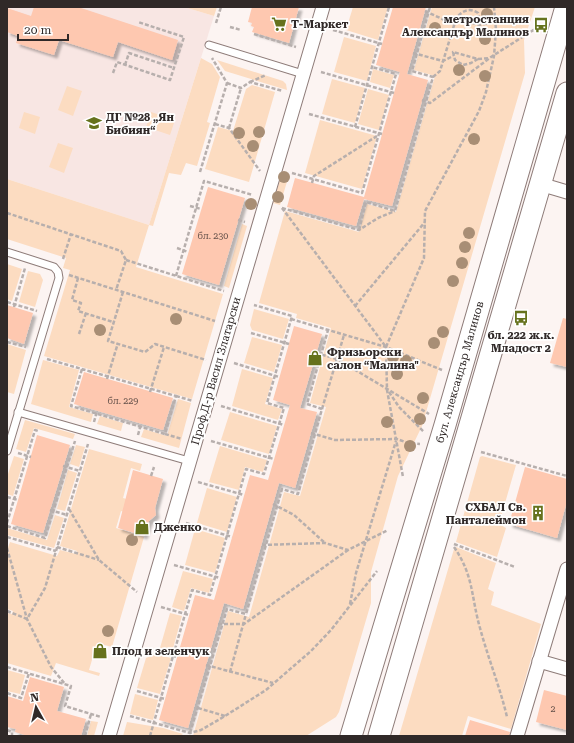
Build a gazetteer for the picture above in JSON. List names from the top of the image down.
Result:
{
  "streets": {
    "main road": ["бул. Александър Малинов"],
    "street": ["Проф.Д-р Васил Златарски"]
  },
  "places": {
    "supermarket": ["Т-Маркет"],
    "bus stop": ["метростанция Александър Малинов", "бл. 222 ж.к. Младост 2"],
    "school or university": ["ДГ №28 „Ян Бибиян“"],
    "shop": ["Фризьорски салон “Малина\"", "Дженко", "Плод и зеленчук"],
    "building": ["СХБАЛ Св. Панталеймон"]
  },
  "house_numbers": ["бл. 230", "бл. 229", "2"],
  "scale_bar": "20 m",
  "north": "top"
}
